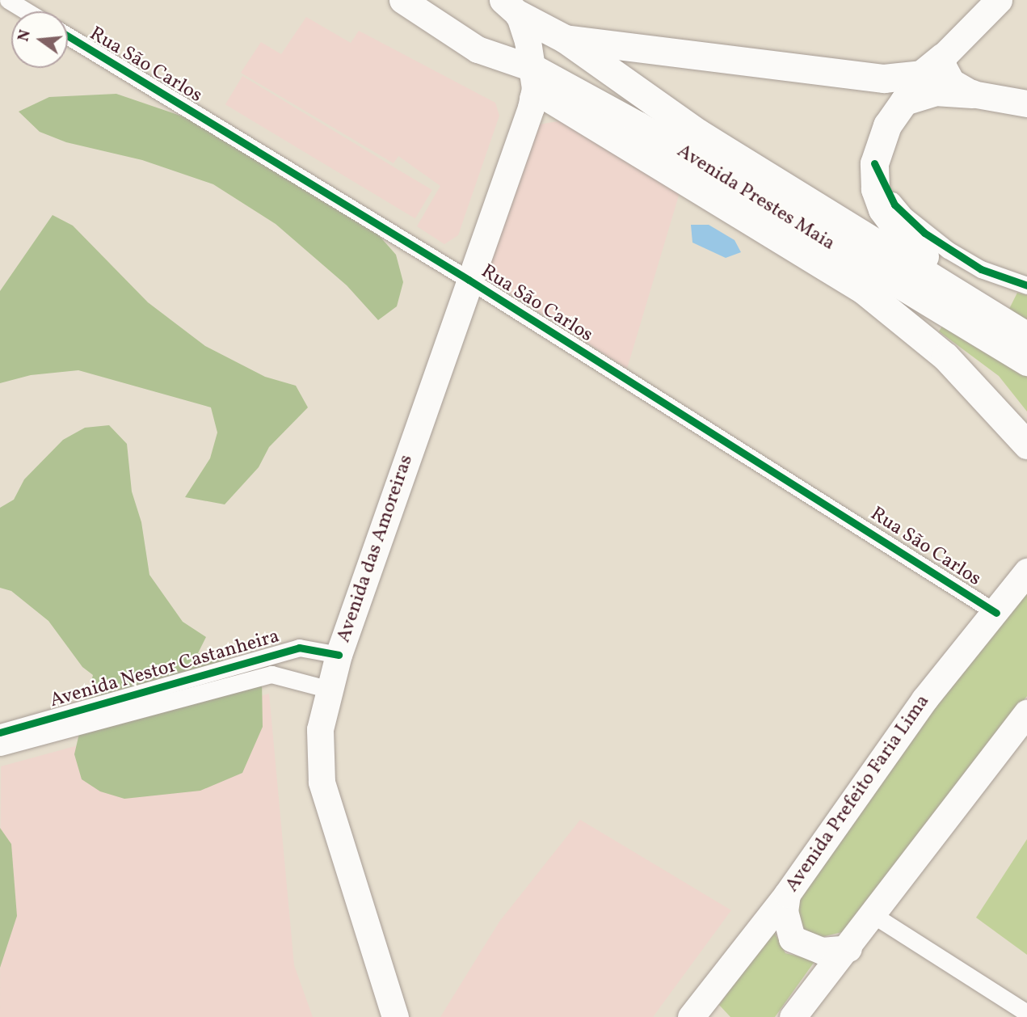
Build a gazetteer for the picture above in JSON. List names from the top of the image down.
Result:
{
  "streets": {
    "highway": ["Avenida Prestes Maia"],
    "main road": ["Avenida das Amoreiras", "Avenida Prefeito Faria Lima"],
    "street": ["Rua São Carlos", "Avenida Nestor Castanheira"]
  },
  "crossings": [
    ["Rua São Carlos", "Avenida das Amoreiras"],
    ["Rua São Carlos", "Avenida Prefeito Faria Lima"],
    ["Avenida Prestes Maia", "Avenida das Amoreiras"],
    ["Avenida das Amoreiras", "Avenida Nestor Castanheira"]
  ],
  "north": "left"
}
